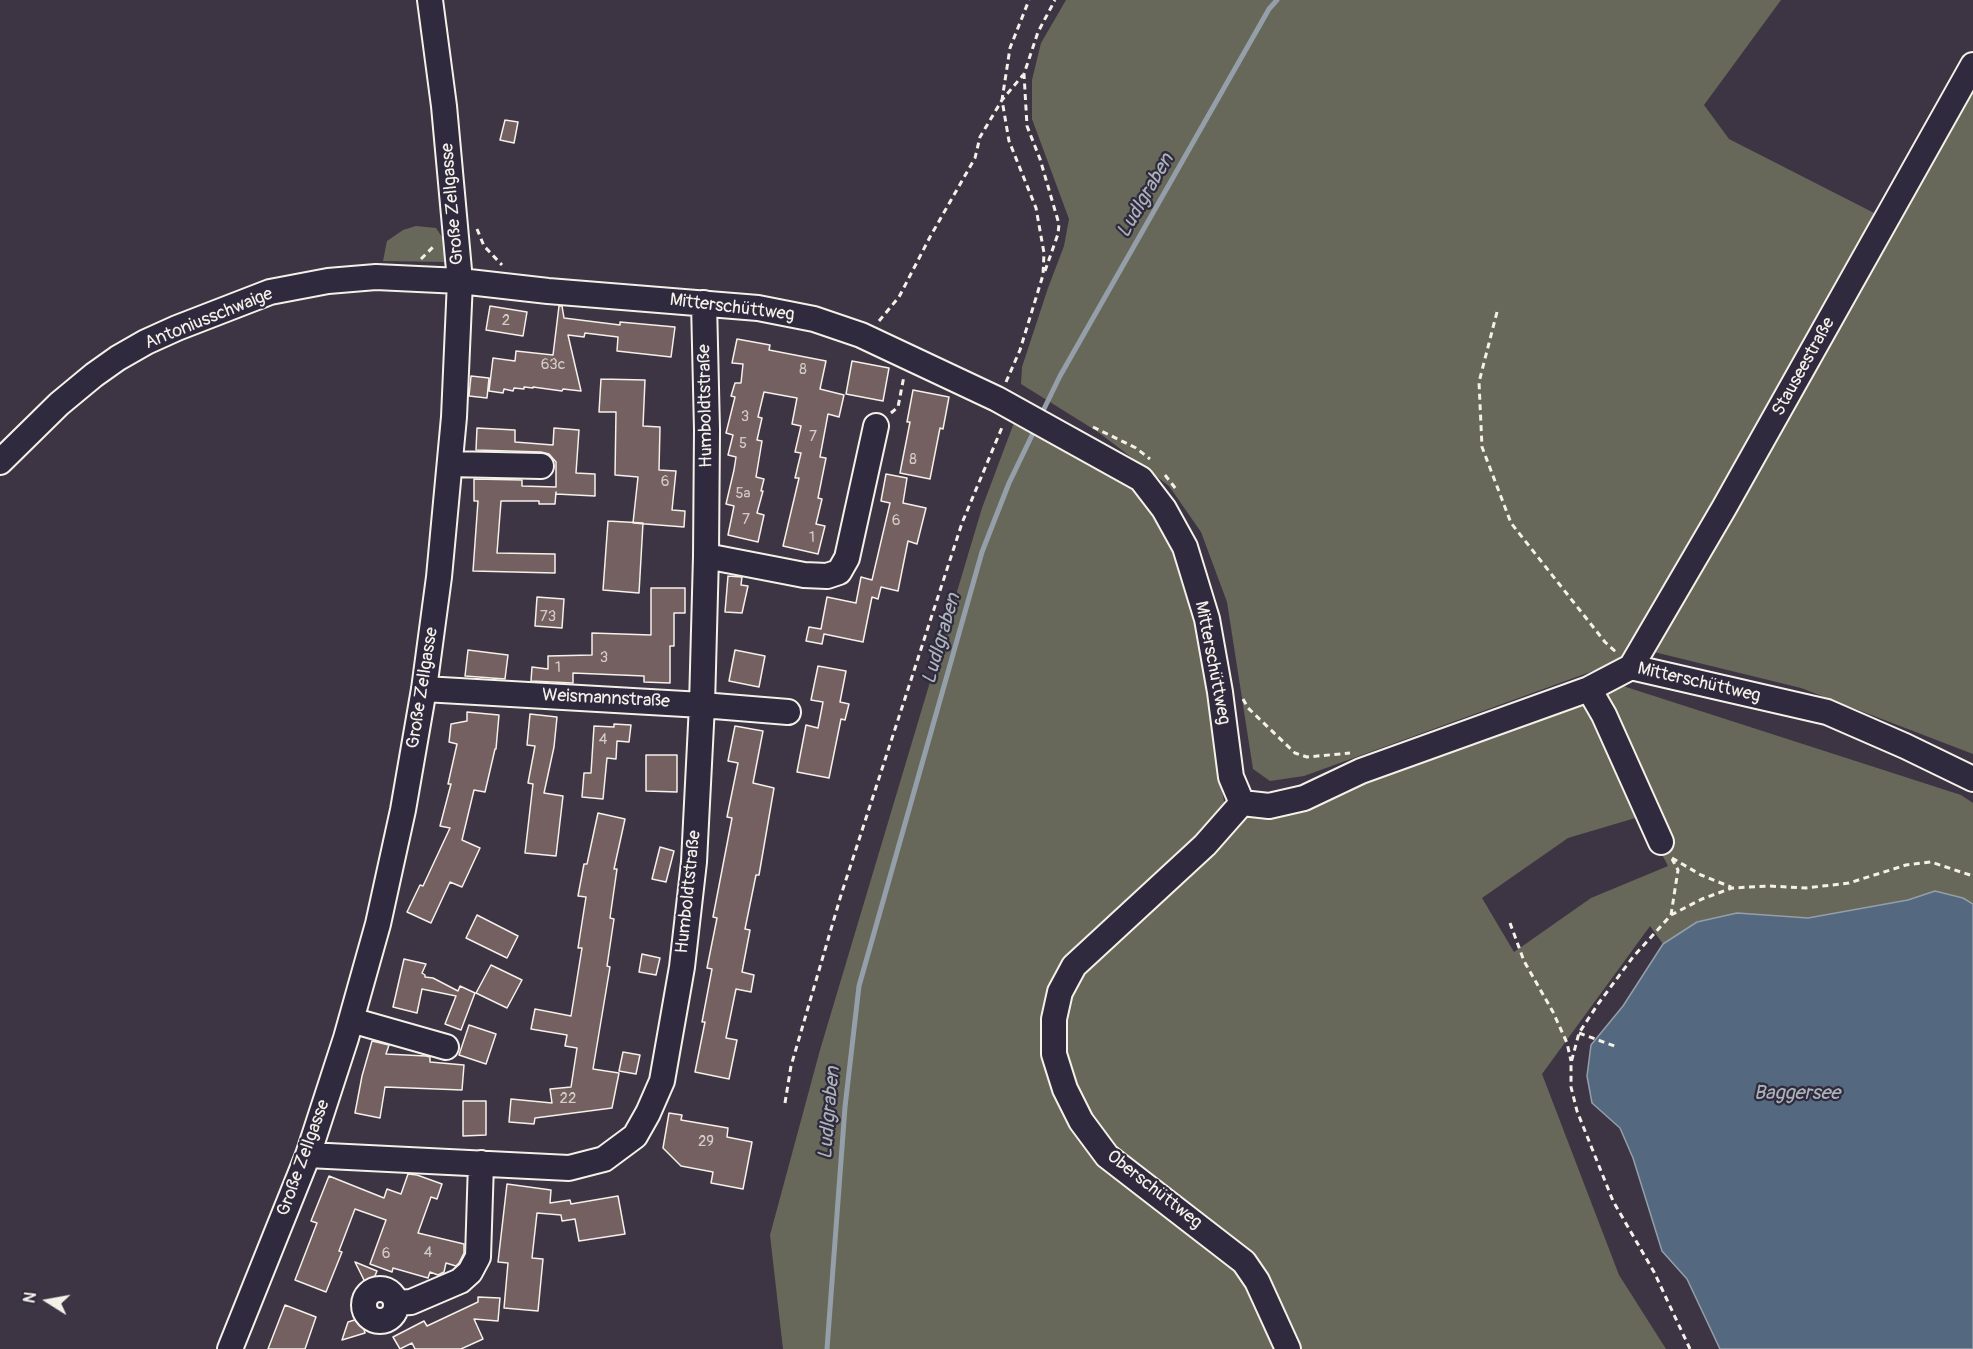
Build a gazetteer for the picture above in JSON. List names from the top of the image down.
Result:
{
  "streets": {
    "street": [
      "Große Zellgasse",
      "Mitterschüttweg",
      "Antoniusschwaige",
      "Stauseestraße",
      "Humboldtstraße",
      "Weismannstraße",
      "Oberschüttweg"
    ]
  },
  "crossings": [
    ["Große Zellgasse", "Mitterschüttweg"],
    ["Große Zellgasse", "Antoniusschwaige"],
    ["Große Zellgasse", "Humboldtstraße"],
    ["Große Zellgasse", "Weismannstraße"],
    ["Mitterschüttweg", "Antoniusschwaige"],
    ["Mitterschüttweg", "Stauseestraße"],
    ["Mitterschüttweg", "Humboldtstraße"],
    ["Mitterschüttweg", "Oberschüttweg"],
    ["Humboldtstraße", "Weismannstraße"]
  ],
  "water": ["Ludlgraben", "Baggersee"],
  "house_numbers": [
    "2",
    "63c",
    "8",
    "3",
    "7",
    "5",
    "8",
    "6",
    "5a",
    "7",
    "6",
    "1",
    "73",
    "3",
    "1",
    "4",
    "22",
    "29",
    "4",
    "6"
  ],
  "north": "left"
}
